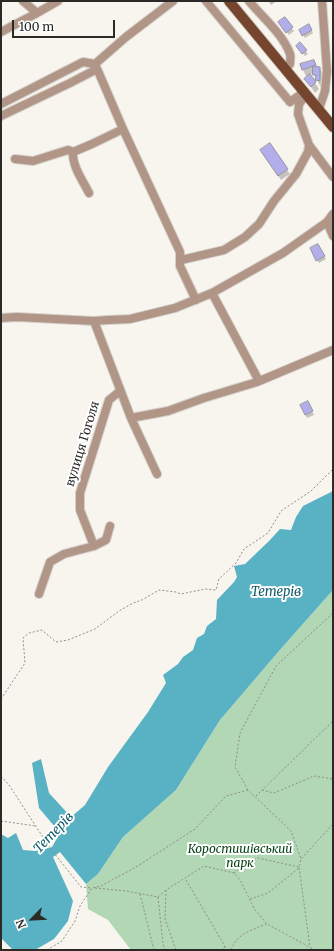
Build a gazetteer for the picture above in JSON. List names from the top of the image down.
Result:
{
  "streets": {
    "street": ["вулиця Гоголя"]
  },
  "water": ["Тетерів"],
  "parks": ["Коростишівський парк"],
  "scale_bar": "100 m",
  "north": "bottom left"
}
